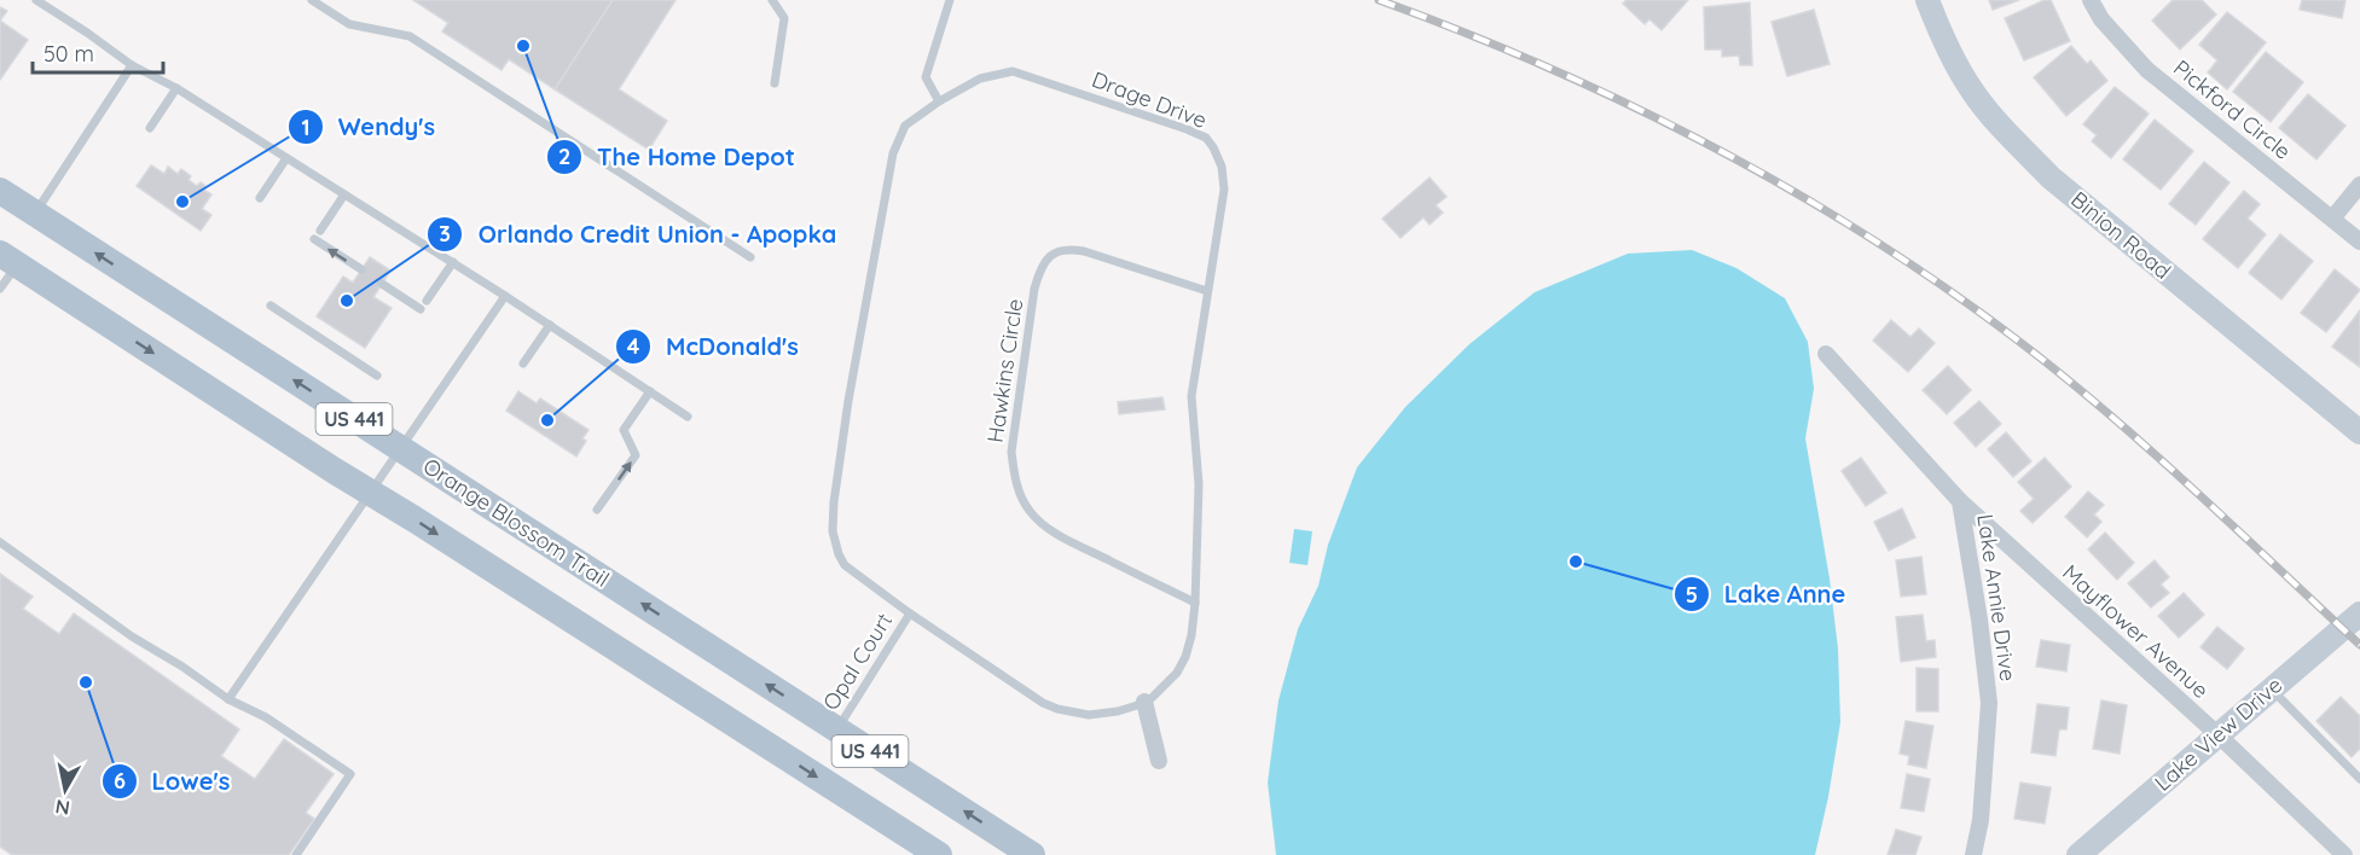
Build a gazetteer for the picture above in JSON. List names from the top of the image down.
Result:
{
  "streets": {
    "main road": [
      "Binion Road",
      "US 441",
      "Orange Blossom Trail",
      "Lake View Drive"
    ],
    "street": ["Pickford Circle", "Lake Annie Drive", "Mayflower Avenue"],
    "lane": ["Drage Drive", "Hawkins Circle", "Opal Court"]
  },
  "crossings": [
    ["Drage Drive", "Hawkins Circle"],
    ["Drage Drive", "Opal Court"],
    ["Orange Blossom Trail", "Opal Court"],
    ["Lake Annie Drive", "Mayflower Avenue"],
    ["Mayflower Avenue", "Lake View Drive"]
  ],
  "places": [
    "The Home Depot",
    "Wendy's",
    "Orlando Credit Union - Apopka",
    "McDonald's",
    "Lake Anne",
    "Lowe's"
  ],
  "scale_bar": "50 m",
  "north": "bottom"
}
